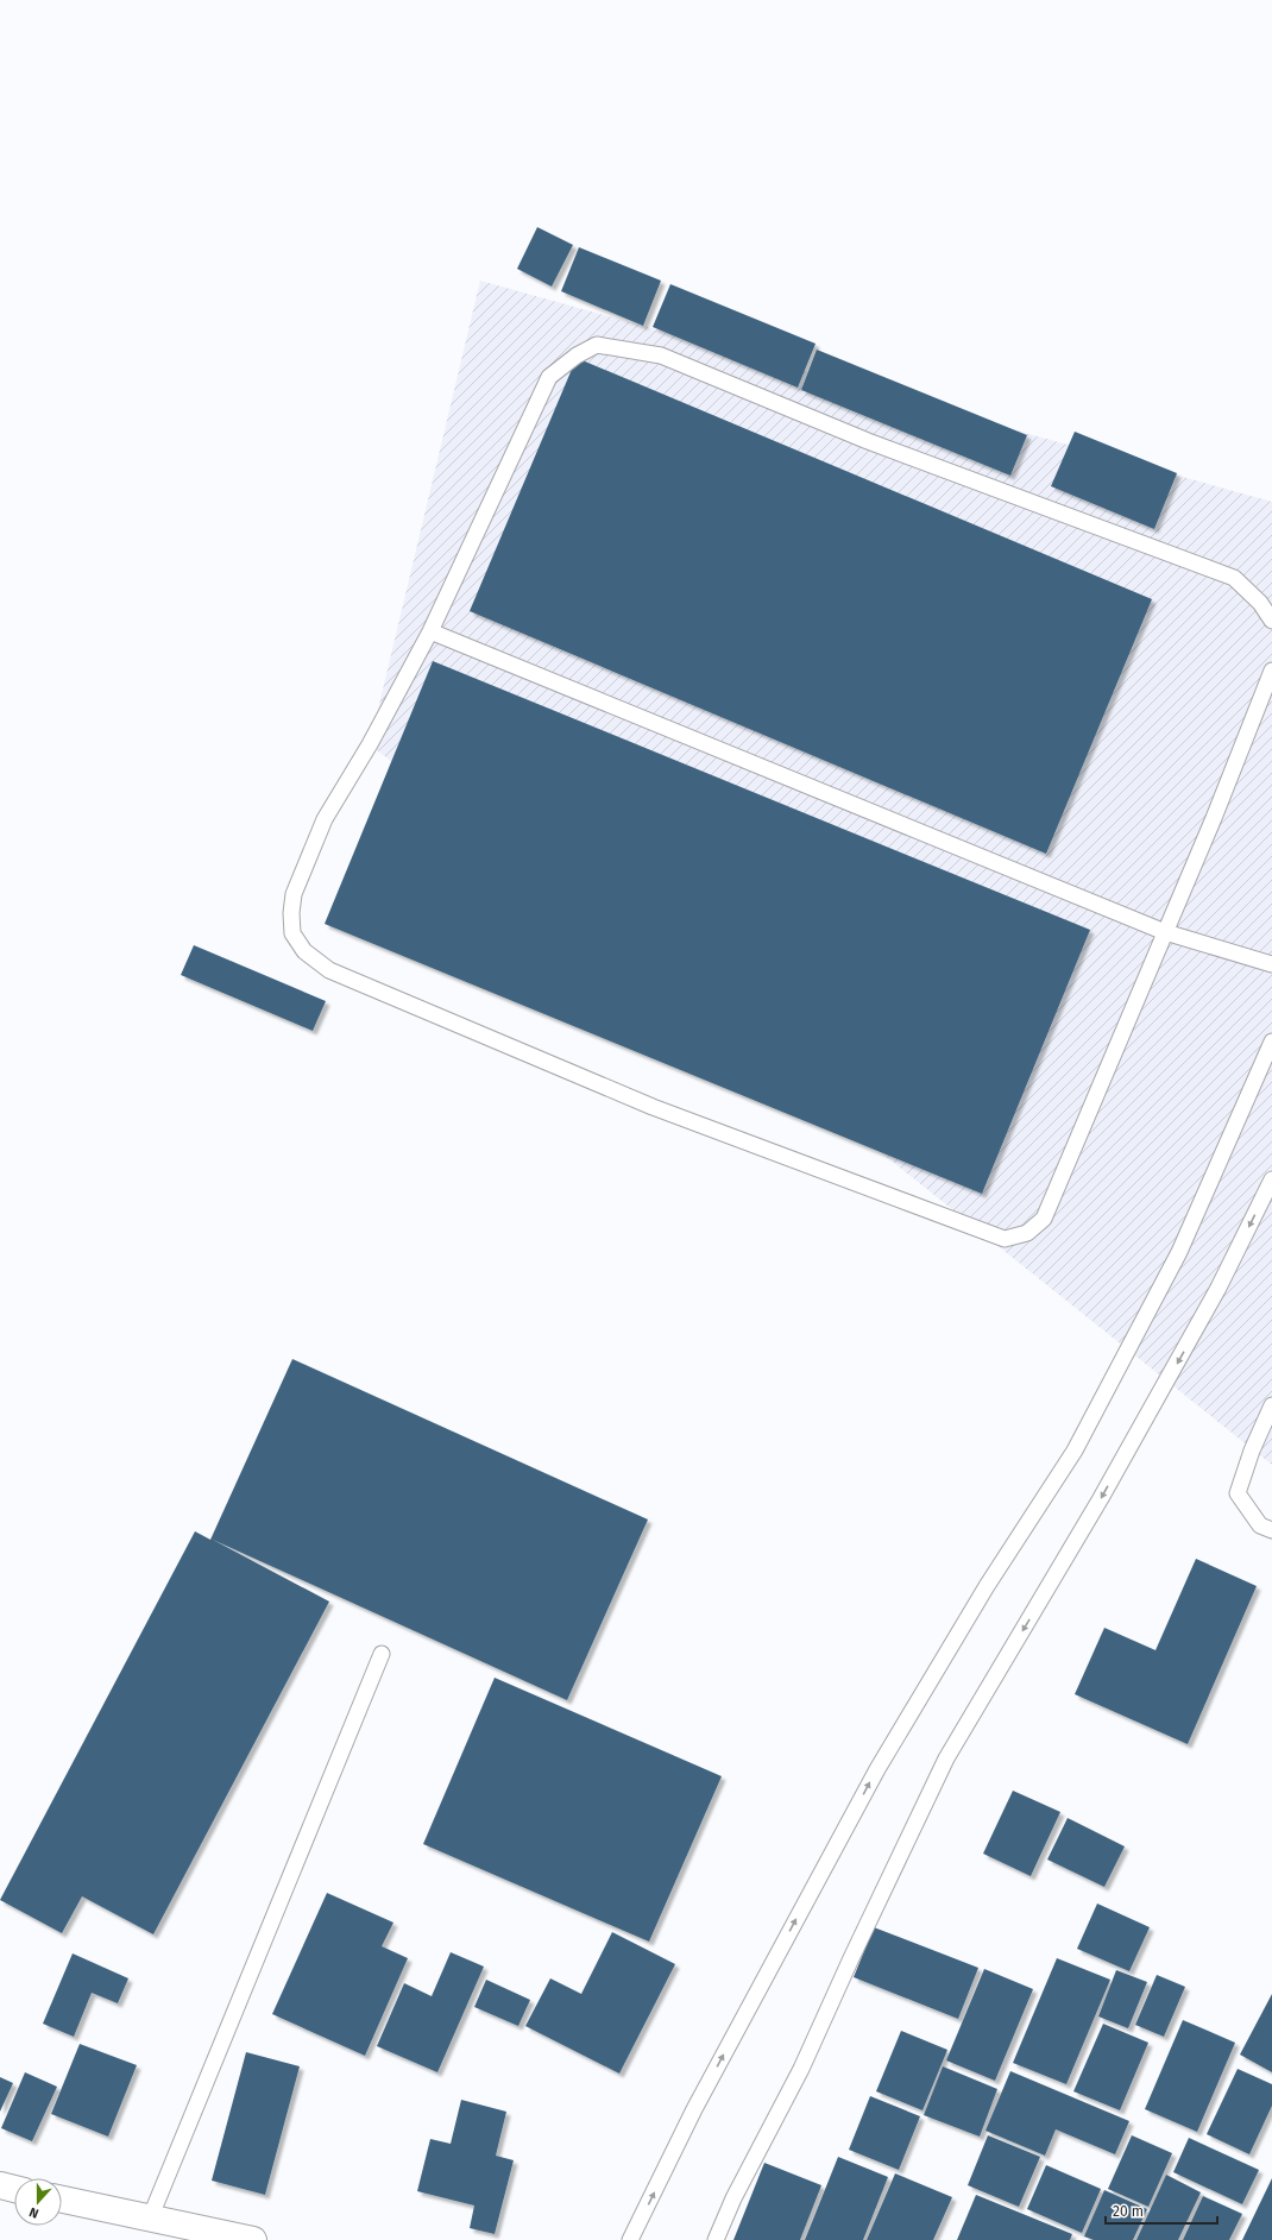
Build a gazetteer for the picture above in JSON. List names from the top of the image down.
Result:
{
  "scale_bar": "20 m",
  "north": "bottom"
}
